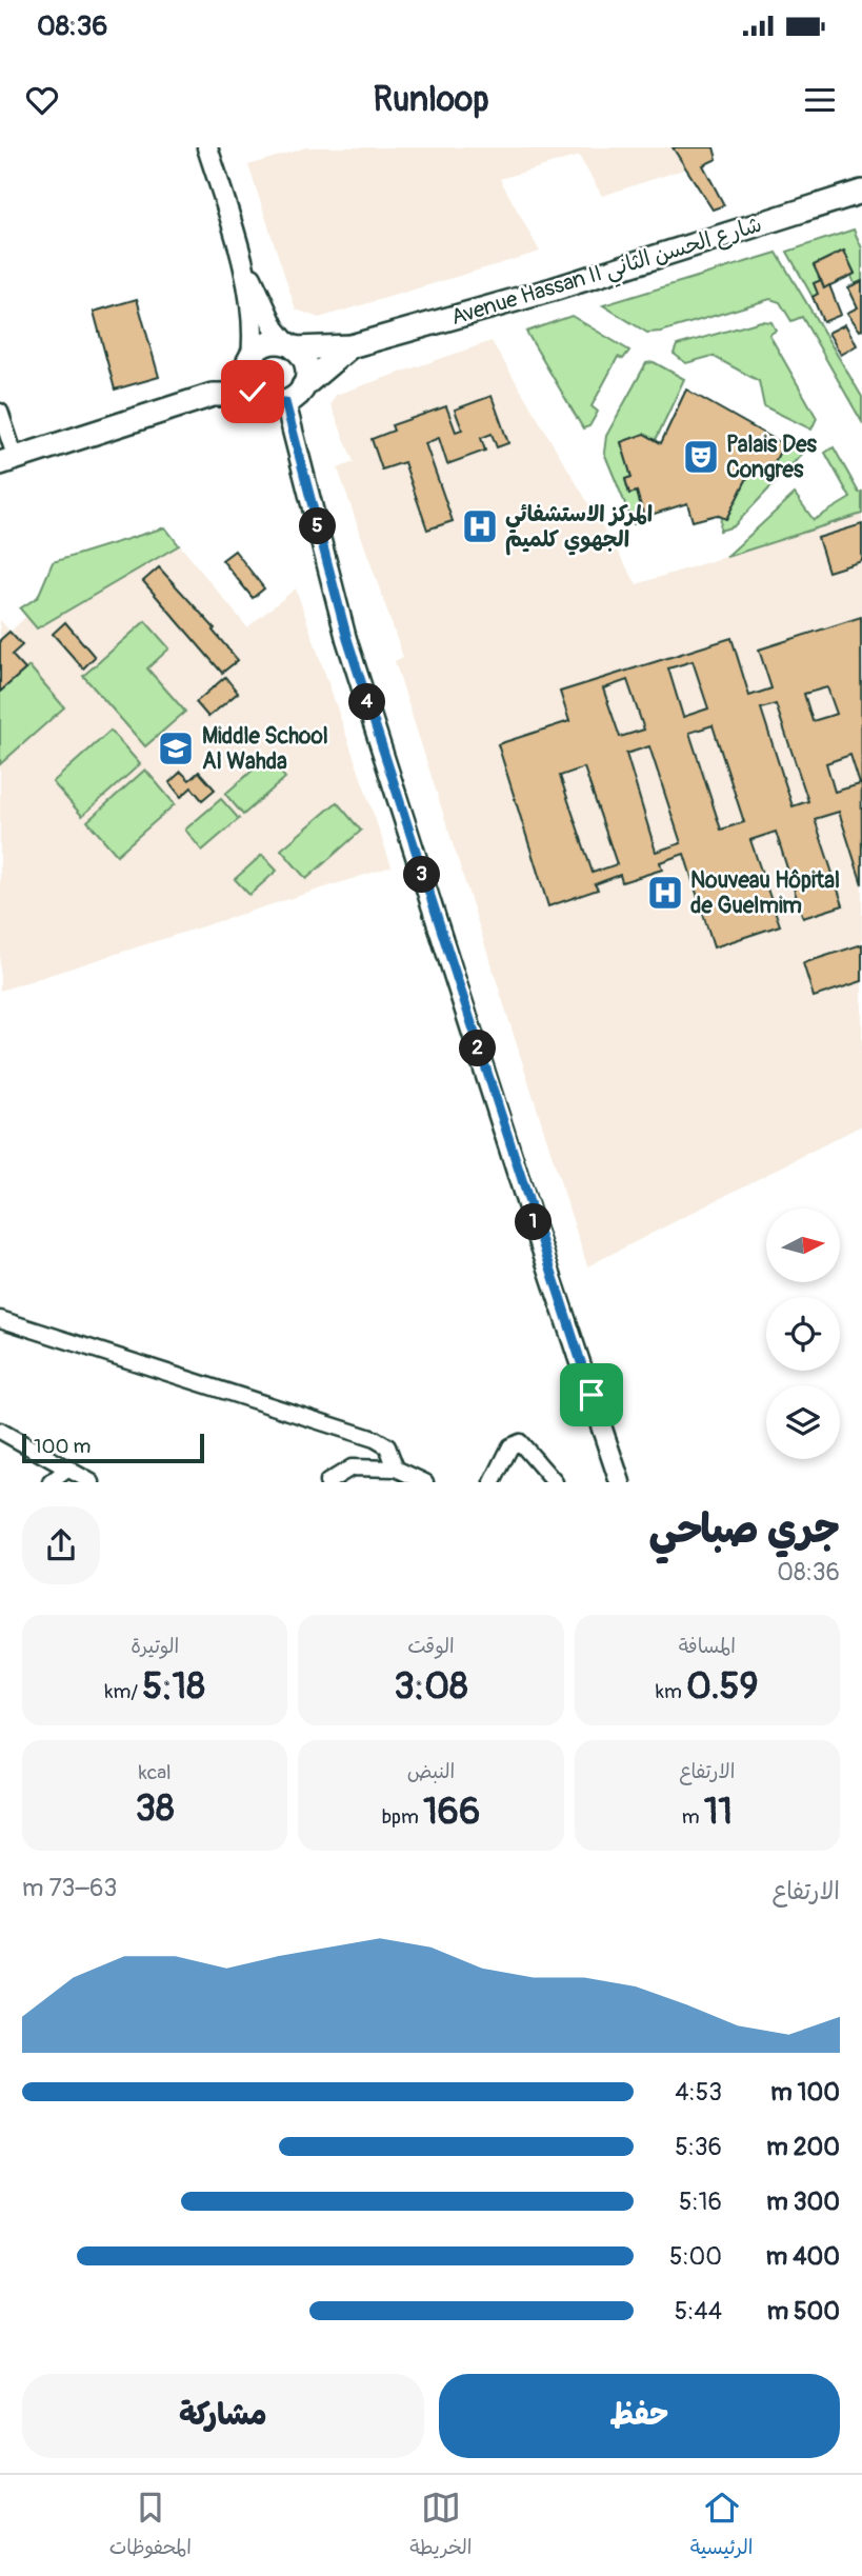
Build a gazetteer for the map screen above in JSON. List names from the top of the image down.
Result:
{
  "streets": {
    "main road": ["Avenue Hassan II شارع الحسن الثاني"]
  },
  "places": {
    "theatre": ["Palais Des Congres"],
    "hospital": ["المركز الاستشفائي الجهوي كلميم", "Nouveau Hôpital de Guelmim"],
    "school or university": ["Middle School Al Wahda"]
  },
  "scale_bar": "100 m",
  "north": "right",
  "page": {
    "status": "08:36",
    "header": "Runloop",
    "pins": [
      "5",
      "4",
      "3",
      "2",
      "1"
    ],
    "scale": "100 m",
    "heading": ["جري صباحي", "08:36"],
    "stats": [
      ["المسافة", "0.59 km"],
      ["الوقت", "3:08"],
      ["الوتيرة", "5:18 /km"],
      ["الارتفاع", "11 m"],
      ["النبض", "166 bpm"],
      ["kcal", "38"]
    ],
    "chart": ["الارتفاع", "63–73 m"],
    "list": [
      {
        "name": "100 m",
        "note": "4:53"
      },
      {
        "name": "200 m",
        "note": "5:36"
      },
      {
        "name": "300 m",
        "note": "5:16"
      },
      {
        "name": "400 m",
        "note": "5:00"
      },
      {
        "name": "500 m",
        "note": "5:44"
      }
    ],
    "buttons": ["حفظ", "مشاركة"],
    "tabs": ["الرئيسية", "الخريطة", "المحفوظات"]
  }
}
